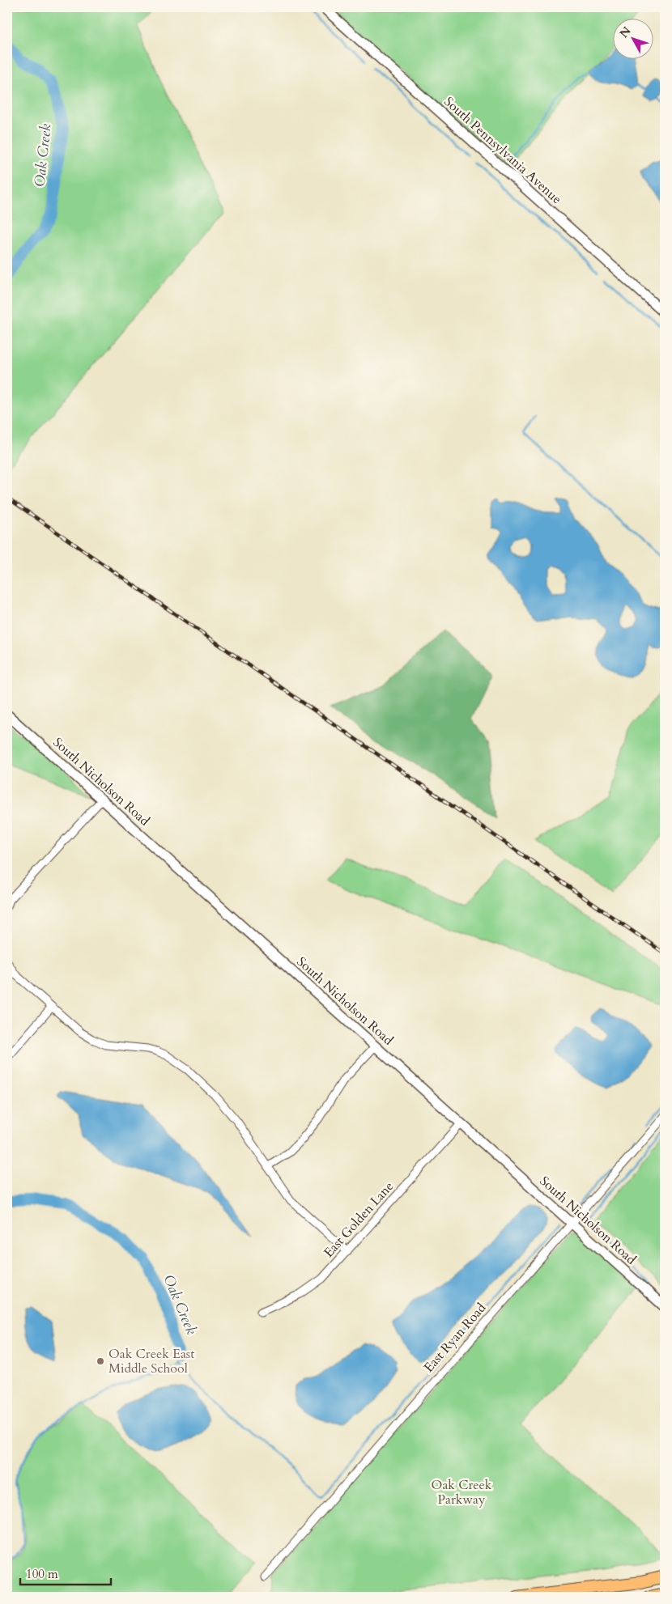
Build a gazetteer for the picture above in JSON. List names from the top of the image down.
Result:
{
  "streets": {
    "street": [
      "South Pennsylvania Avenue",
      "South Nicholson Road",
      "East Golden Lane",
      "East Ryan Road"
    ]
  },
  "crossings": [
    ["South Nicholson Road", "East Golden Lane"],
    ["South Nicholson Road", "East Ryan Road"]
  ],
  "water": ["Oak Creek"],
  "parks": ["Oak Creek Parkway"],
  "places": ["Oak Creek East Middle School"],
  "scale_bar": "100 m",
  "north": "top left"
}
